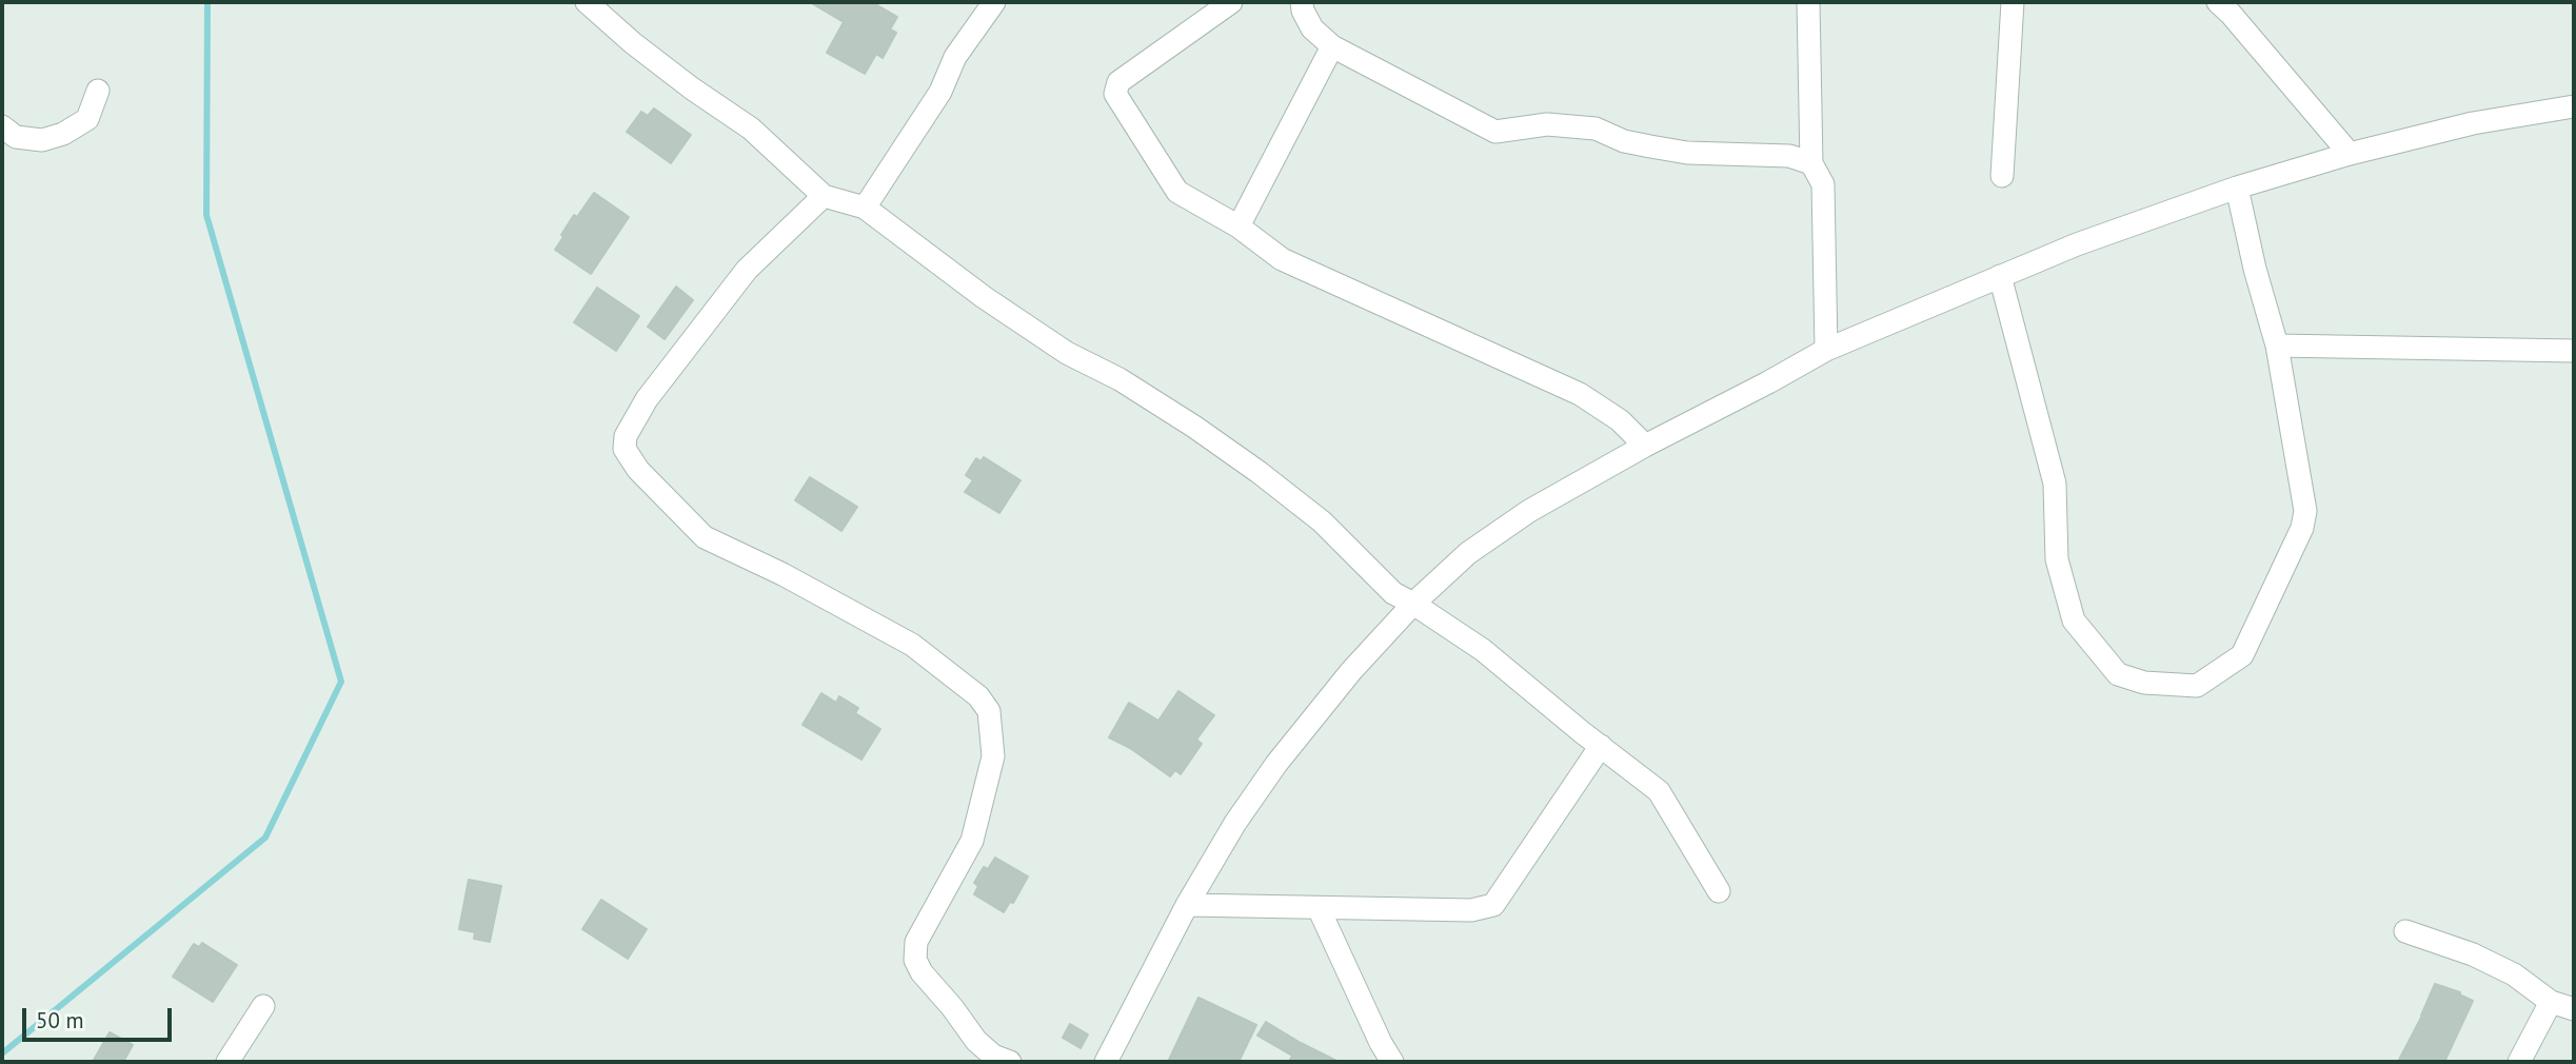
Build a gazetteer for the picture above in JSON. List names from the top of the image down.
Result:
{
  "scale_bar": "50 m"
}
